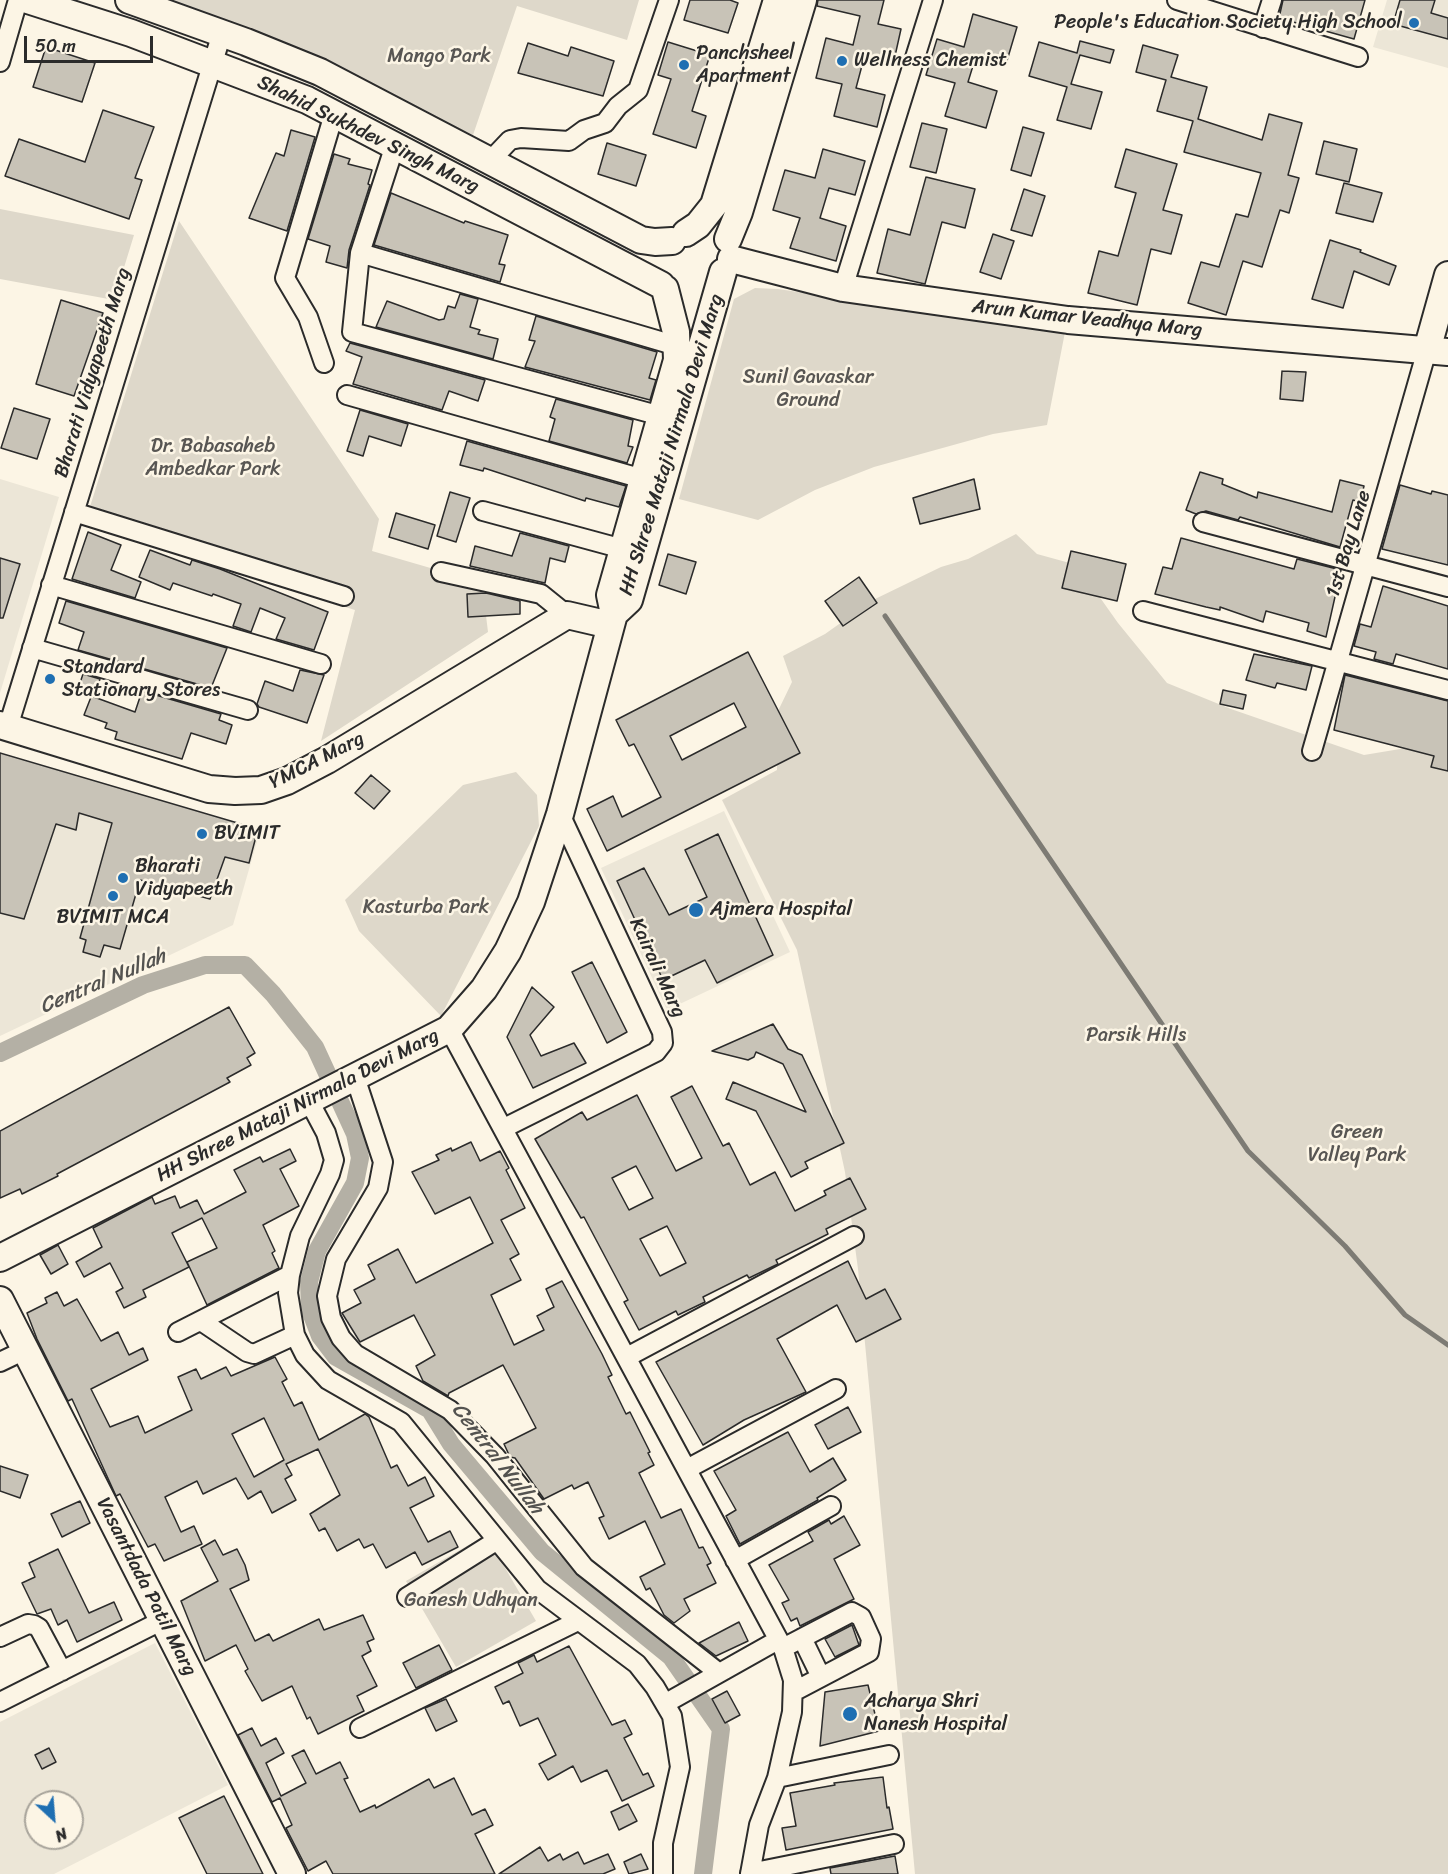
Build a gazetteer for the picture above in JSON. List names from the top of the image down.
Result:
{
  "streets": {
    "main road": [
      "Shahid Sukhdev Singh Marg",
      "Arun Kumar Veadhya Marg",
      "HH Shree Mataji Nirmala Devi Marg",
      "YMCA Marg",
      "Vasantdada Patil Marg"
    ],
    "street": ["Bharati Vidyapeeth Marg", "1st Bay Lane", "Kairali Marg"]
  },
  "crossings": [
    ["Shahid Sukhdev Singh Marg", "Arun Kumar Veadhya Marg"],
    ["Shahid Sukhdev Singh Marg", "Bharati Vidyapeeth Marg"],
    ["Shahid Sukhdev Singh Marg", "HH Shree Mataji Nirmala Devi Marg"],
    ["Arun Kumar Veadhya Marg", "HH Shree Mataji Nirmala Devi Marg"],
    ["Arun Kumar Veadhya Marg", "1st Bay Lane"],
    ["Bharati Vidyapeeth Marg", "YMCA Marg"],
    ["HH Shree Mataji Nirmala Devi Marg", "Kairali Marg"]
  ],
  "water": ["Central Nullah"],
  "parks": [
    "Mango Park",
    "Sunil Gavaskar Ground",
    "Dr. Babasaheb Ambedkar Park",
    "Kasturba Park",
    "Parsik Hills",
    "Green Valley Park",
    "Ganesh Udhyan"
  ],
  "places": [
    "People's Education Society High School",
    "Wellness Chemist",
    "Panchsheel Apartment",
    "Standard Stationary Stores",
    "BVIMIT",
    "Bharati Vidyapeeth",
    "BVIMIT MCA",
    "Ajmera Hospital",
    "Acharya Shri Nanesh Hospital"
  ],
  "scale_bar": "50 m",
  "north": "bottom right"
}
